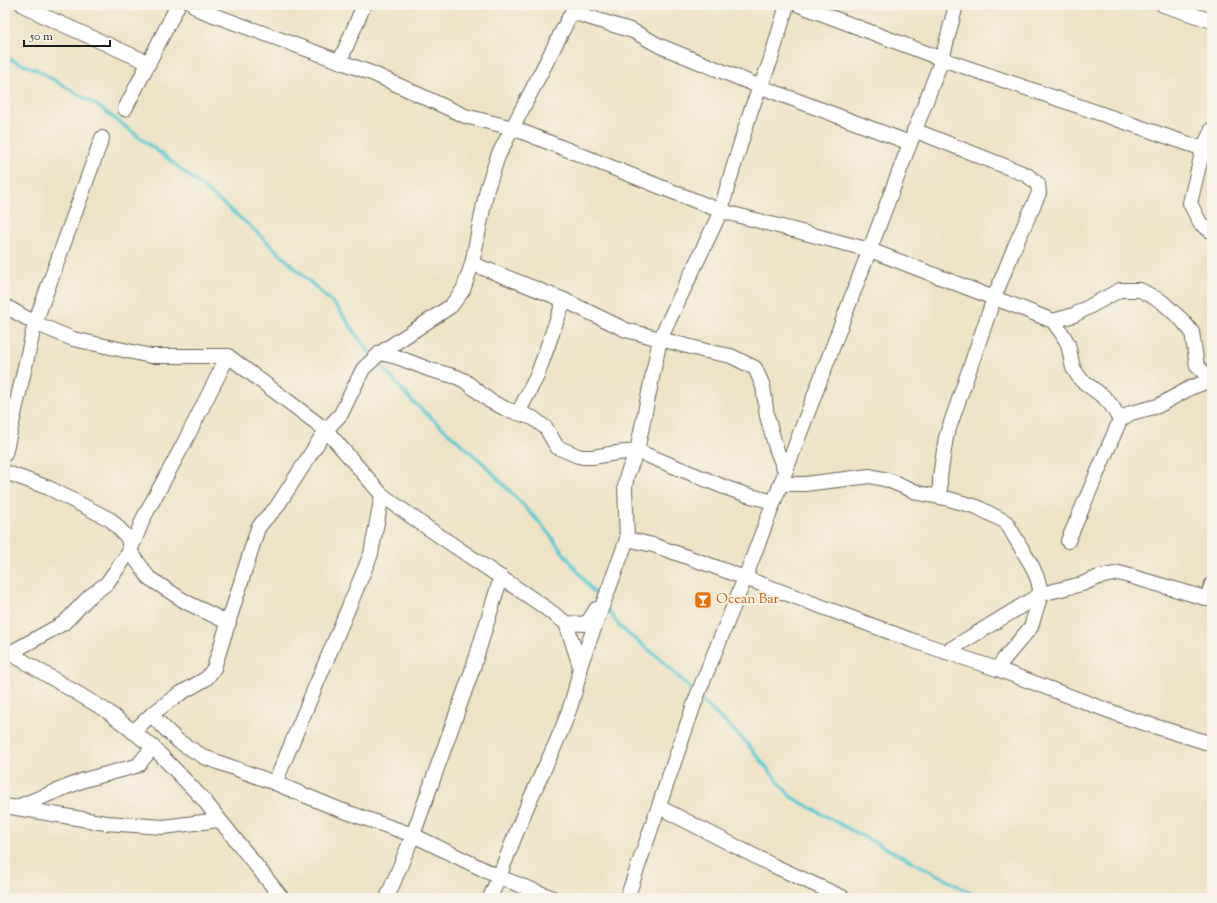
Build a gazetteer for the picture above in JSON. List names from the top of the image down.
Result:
{
  "places": {
    "bar": ["Ocean Bar"]
  },
  "scale_bar": "50 m"
}
